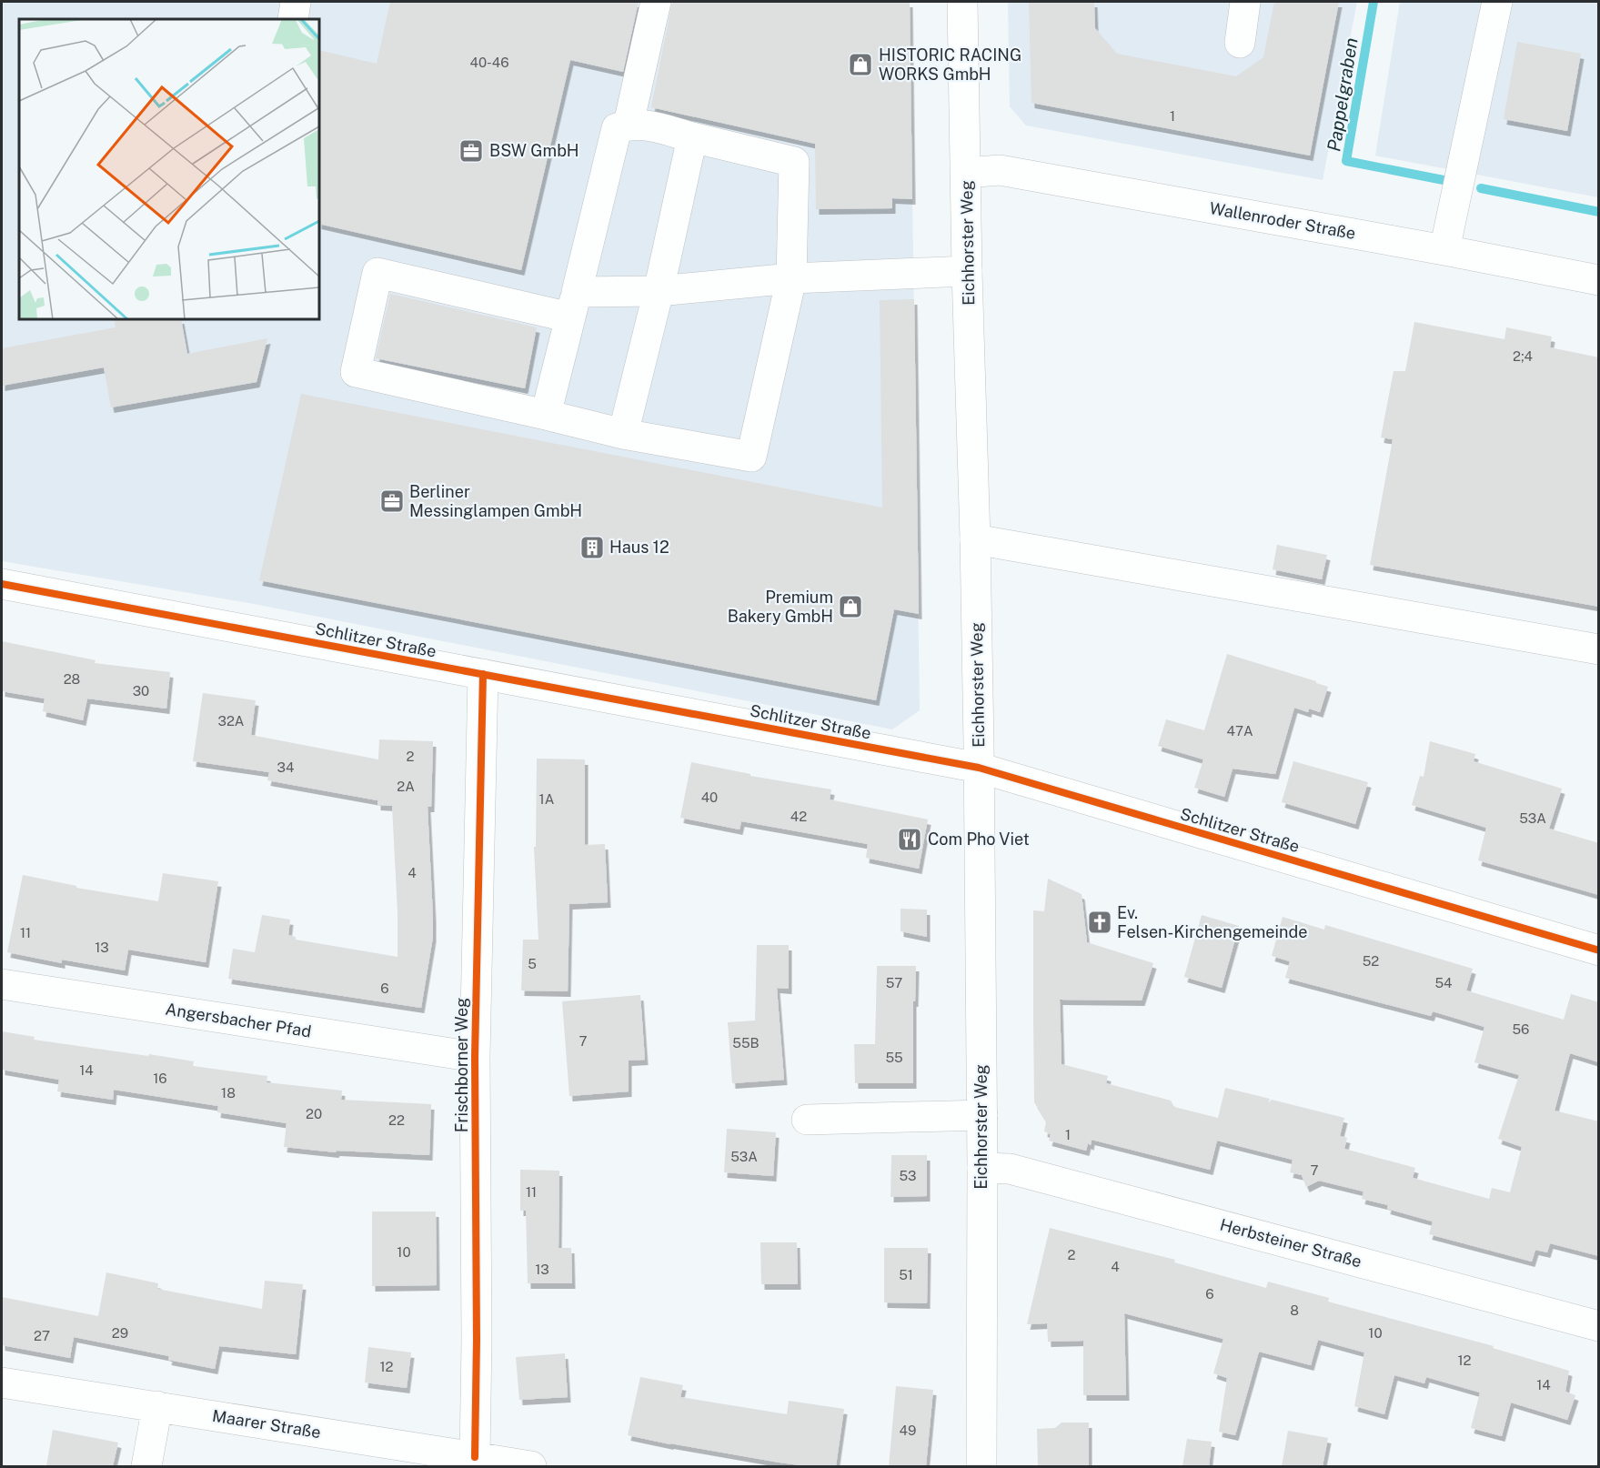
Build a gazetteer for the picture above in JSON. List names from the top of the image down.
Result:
{
  "streets": {
    "street": [
      "Wallenroder Straße",
      "Eichhorster Weg",
      "Schlitzer Straße",
      "Angersbacher Pfad",
      "Frischborner Weg",
      "Herbsteiner Straße",
      "Maarer Straße"
    ]
  },
  "crossings": [
    ["Wallenroder Straße", "Eichhorster Weg"],
    ["Eichhorster Weg", "Schlitzer Straße"],
    ["Eichhorster Weg", "Herbsteiner Straße"],
    ["Schlitzer Straße", "Frischborner Weg"],
    ["Angersbacher Pfad", "Frischborner Weg"],
    ["Frischborner Weg", "Maarer Straße"]
  ],
  "water": ["Pappelgraben"],
  "places": {
    "shop": ["HISTORIC RACING WORKS GmbH", "Premium Bakery GmbH"],
    "office": ["BSW GmbH", "Berliner Messinglampen GmbH"],
    "building": ["Haus 12"],
    "restaurant": ["Com Pho Viet"],
    "church": ["Ev. Felsen-Kirchengemeinde"]
  },
  "house_numbers": [
    "40-46",
    "1",
    "2;4",
    "28",
    "30",
    "32A",
    "47A",
    "2",
    "34",
    "2A",
    "40",
    "1A",
    "42",
    "53A",
    "4",
    "11",
    "13",
    "52",
    "5",
    "57",
    "54",
    "6",
    "56",
    "7",
    "55B",
    "55",
    "14",
    "16",
    "18",
    "20",
    "22",
    "1",
    "53A",
    "7",
    "53",
    "11",
    "10",
    "2",
    "4",
    "13",
    "51",
    "6",
    "8",
    "29",
    "10",
    "27",
    "12",
    "12",
    "14",
    "49"
  ]
}
